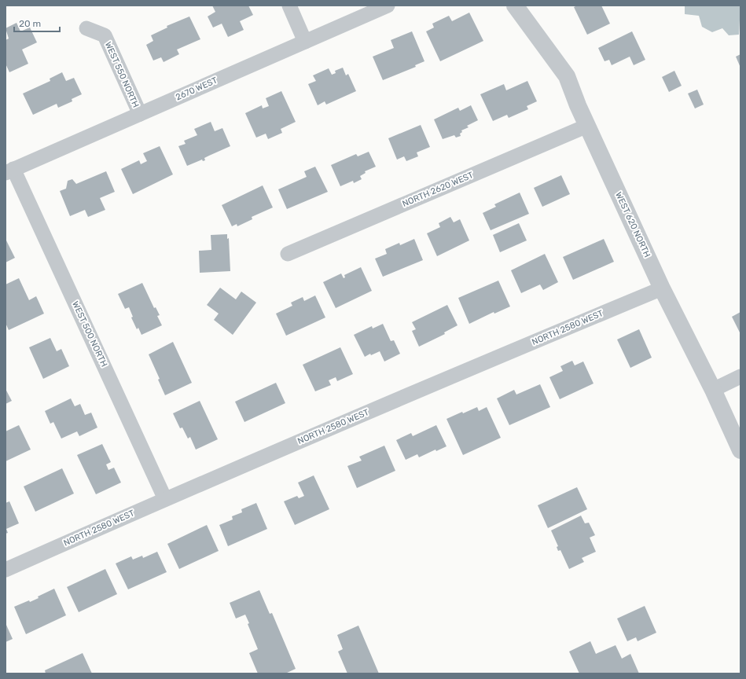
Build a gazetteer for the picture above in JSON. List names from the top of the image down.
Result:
{
  "streets": {
    "street": [
      "WEST 550 NORTH",
      "2670 WEST",
      "NORTH 2620 WEST",
      "WEST 620 NORTH",
      "NORTH 2580 WEST",
      "WEST 500 NORTH"
    ]
  },
  "crossings": [
    ["WEST 550 NORTH", "2670 WEST"],
    ["2670 WEST", "WEST 500 NORTH"],
    ["NORTH 2620 WEST", "WEST 620 NORTH"],
    ["WEST 620 NORTH", "NORTH 2580 WEST"],
    ["NORTH 2580 WEST", "WEST 500 NORTH"]
  ],
  "scale_bar": "20 m"
}
